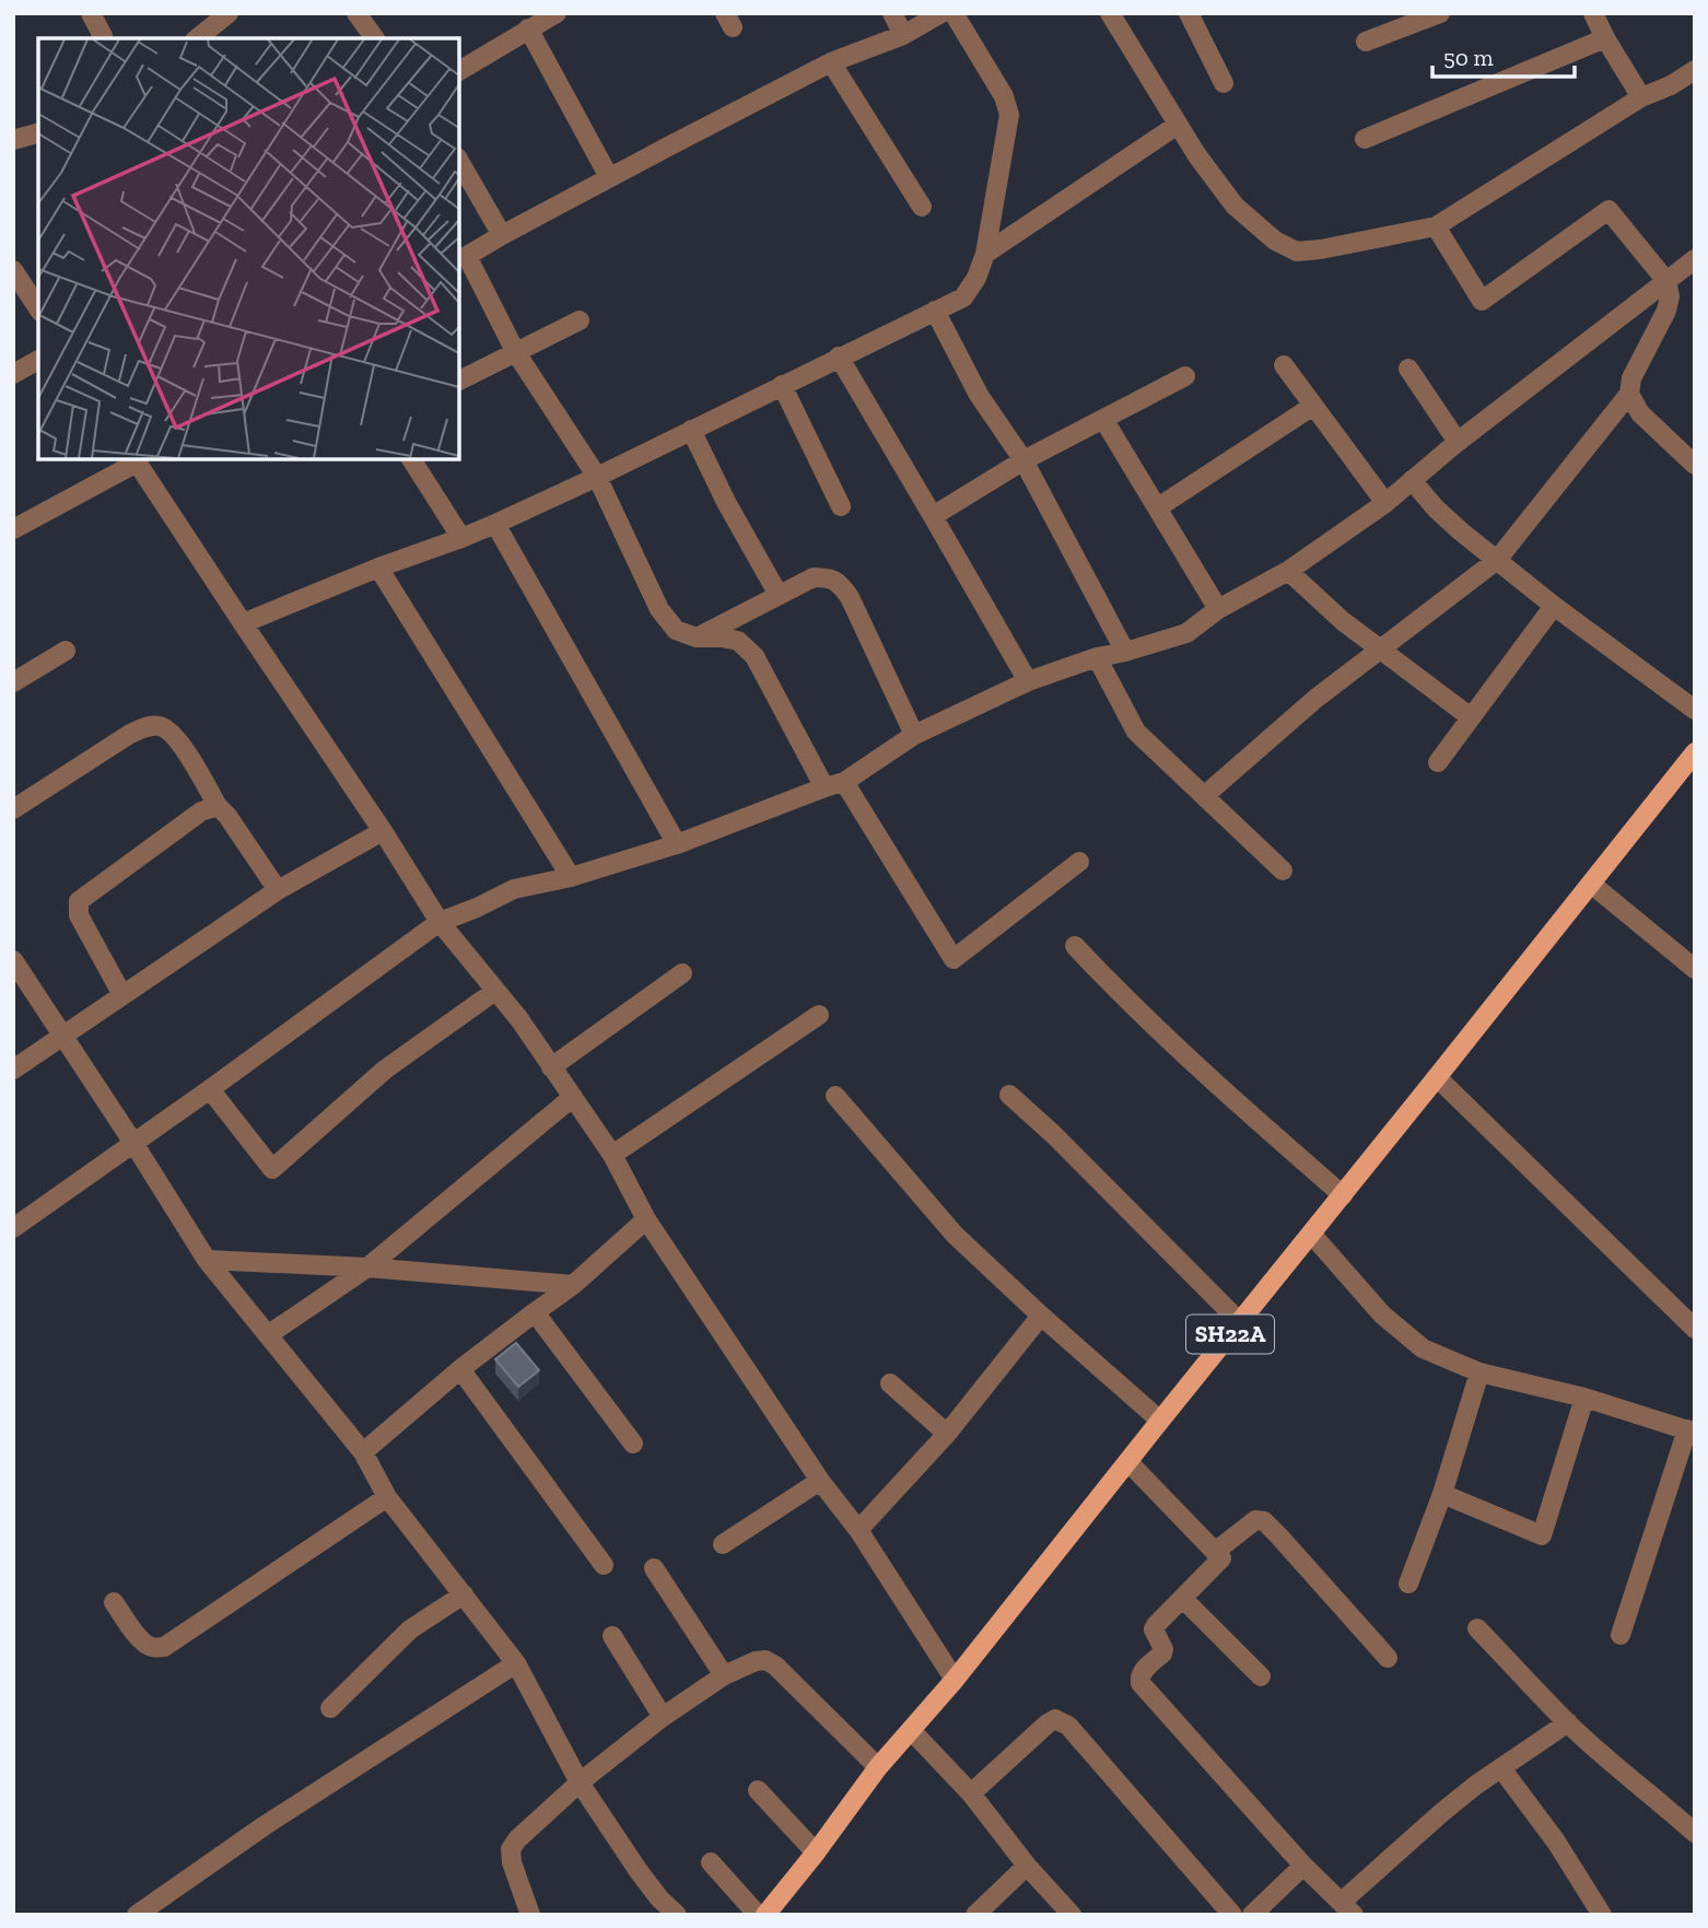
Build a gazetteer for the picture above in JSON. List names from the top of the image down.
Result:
{
  "streets": {
    "main road": ["SH22A"]
  },
  "scale_bar": "50 m"
}
